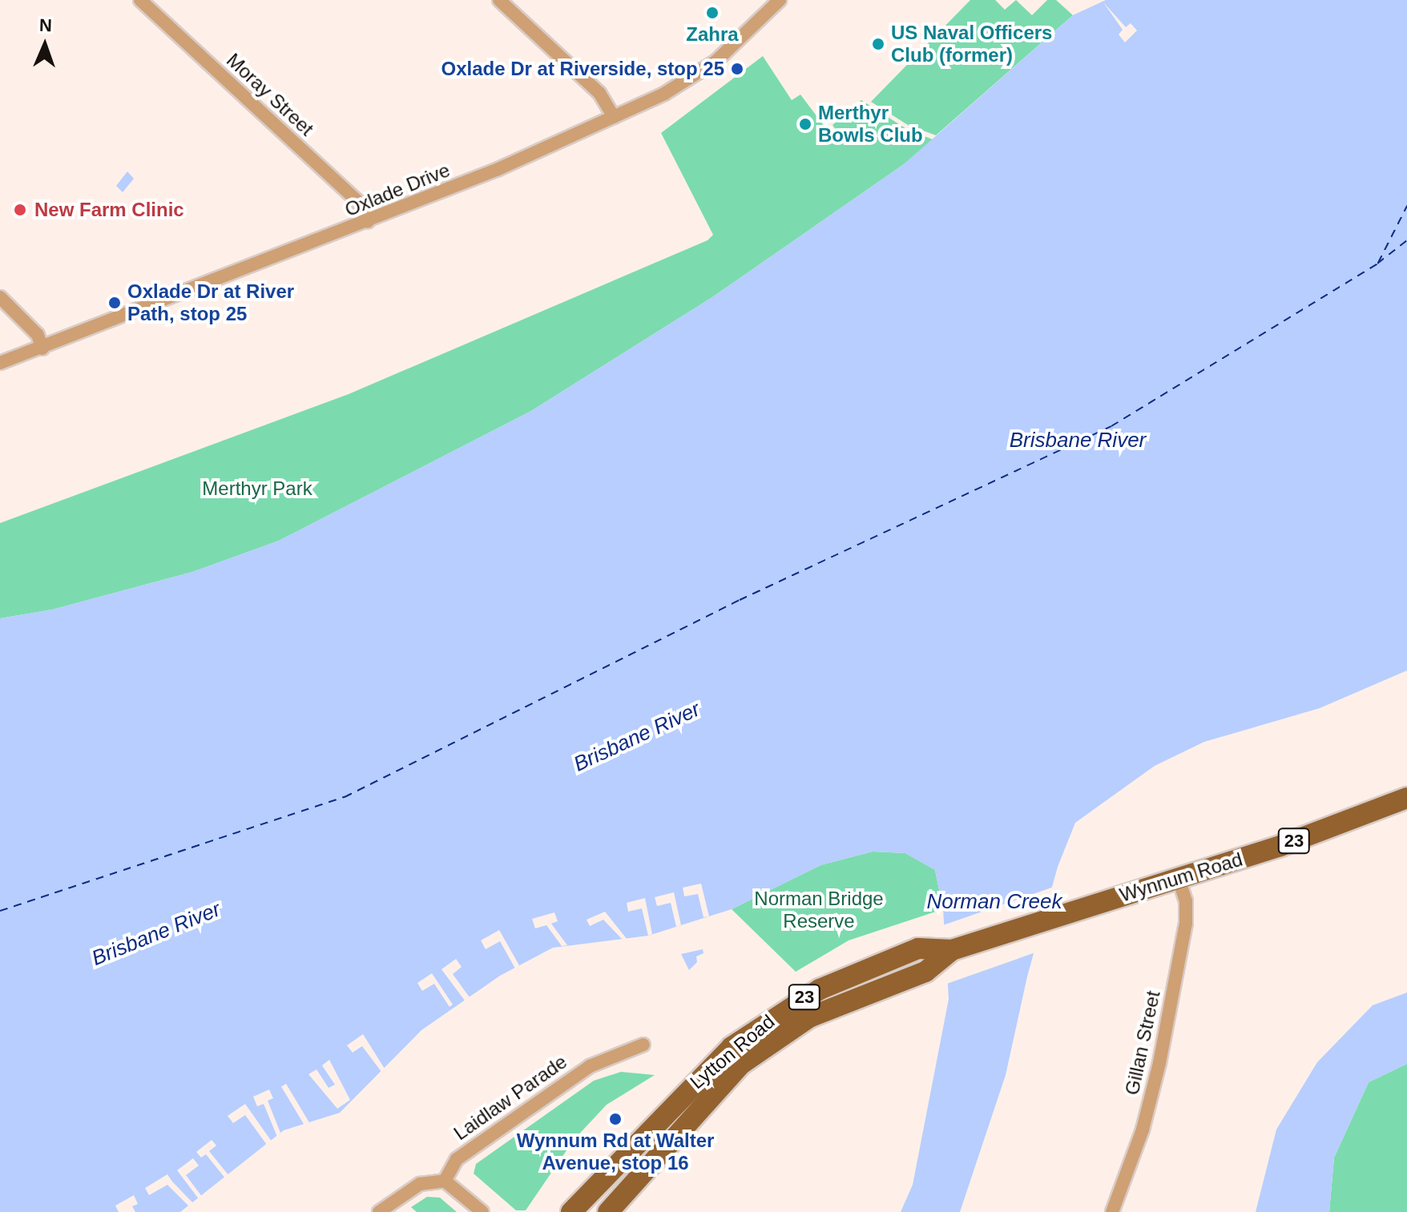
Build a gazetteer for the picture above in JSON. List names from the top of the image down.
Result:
{
  "streets": {
    "main road": ["23", "Wynnum Road", "Lytton Road"],
    "street": [
      "Moray Street",
      "Oxlade Drive",
      "Gillan Street",
      "Laidlaw Parade"
    ]
  },
  "crossings": [
    ["Moray Street", "Oxlade Drive"],
    ["Wynnum Road", "Gillan Street"],
    ["Wynnum Road", "Lytton Road"]
  ],
  "water": ["Brisbane River", "Norman Creek"],
  "parks": ["Merthyr Park", "Norman Bridge Reserve"],
  "places": [
    "Zahra",
    "US Naval Officers Club (former)",
    "Oxlade Dr at Riverside, stop 25",
    "Merthyr Bowls Club",
    "New Farm Clinic",
    "Oxlade Dr at River Path, stop 25",
    "Wynnum Rd at Walter Avenue, stop 16"
  ],
  "north": "top"
}
